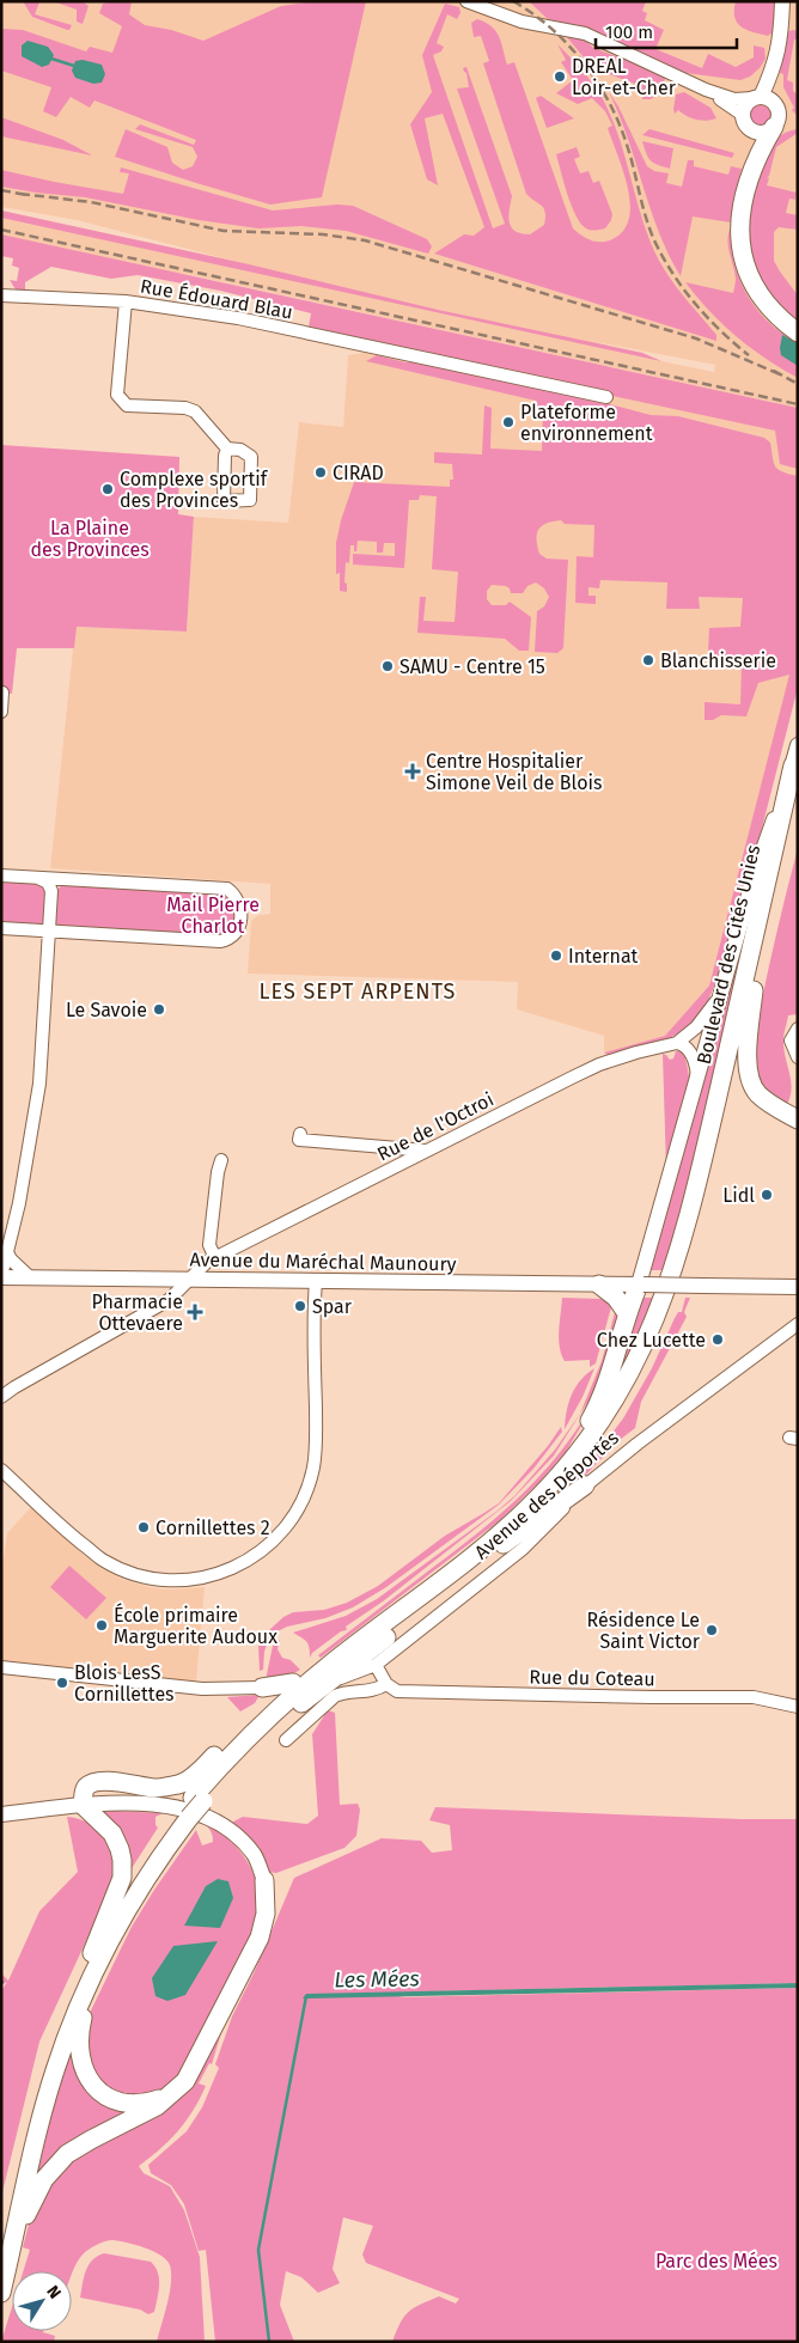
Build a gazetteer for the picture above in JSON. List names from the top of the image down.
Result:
{
  "streets": {
    "highway": ["Boulevard des Cités Unies", "Avenue des Déportés"],
    "main road": ["Avenue du Maréchal Maunoury"],
    "street": ["Rue Édouard Blau", "Rue de l'Octroi", "Rue du Coteau"]
  },
  "crossings": [
    ["Boulevard des Cités Unies", "Avenue des Déportés"],
    ["Rue de l'Octroi", "Avenue du Maréchal Maunoury"]
  ],
  "districts": ["LES SEPT ARPENTS"],
  "water": ["Les Mées"],
  "parks": ["La Plaine des Provinces", "Mail Pierre Charlot", "Parc des Mées"],
  "places": {
    "other": [
      "DREAL Loir-et-Cher",
      "Plateforme environnement",
      "CIRAD",
      "Complexe sportif des Provinces",
      "Blanchisserie",
      "SAMU - Centre 15",
      "Internat",
      "Le Savoie",
      "Lidl",
      "Spar",
      "Chez Lucette",
      "Cornillettes 2",
      "École primaire Marguerite Audoux",
      "Résidence Le Saint Victor",
      "Blois LesS Cornillettes"
    ],
    "health": ["Centre Hospitalier Simone Veil de Blois", "Pharmacie Ottevaere"]
  },
  "scale_bar": "100 m",
  "north": "top right"
}
